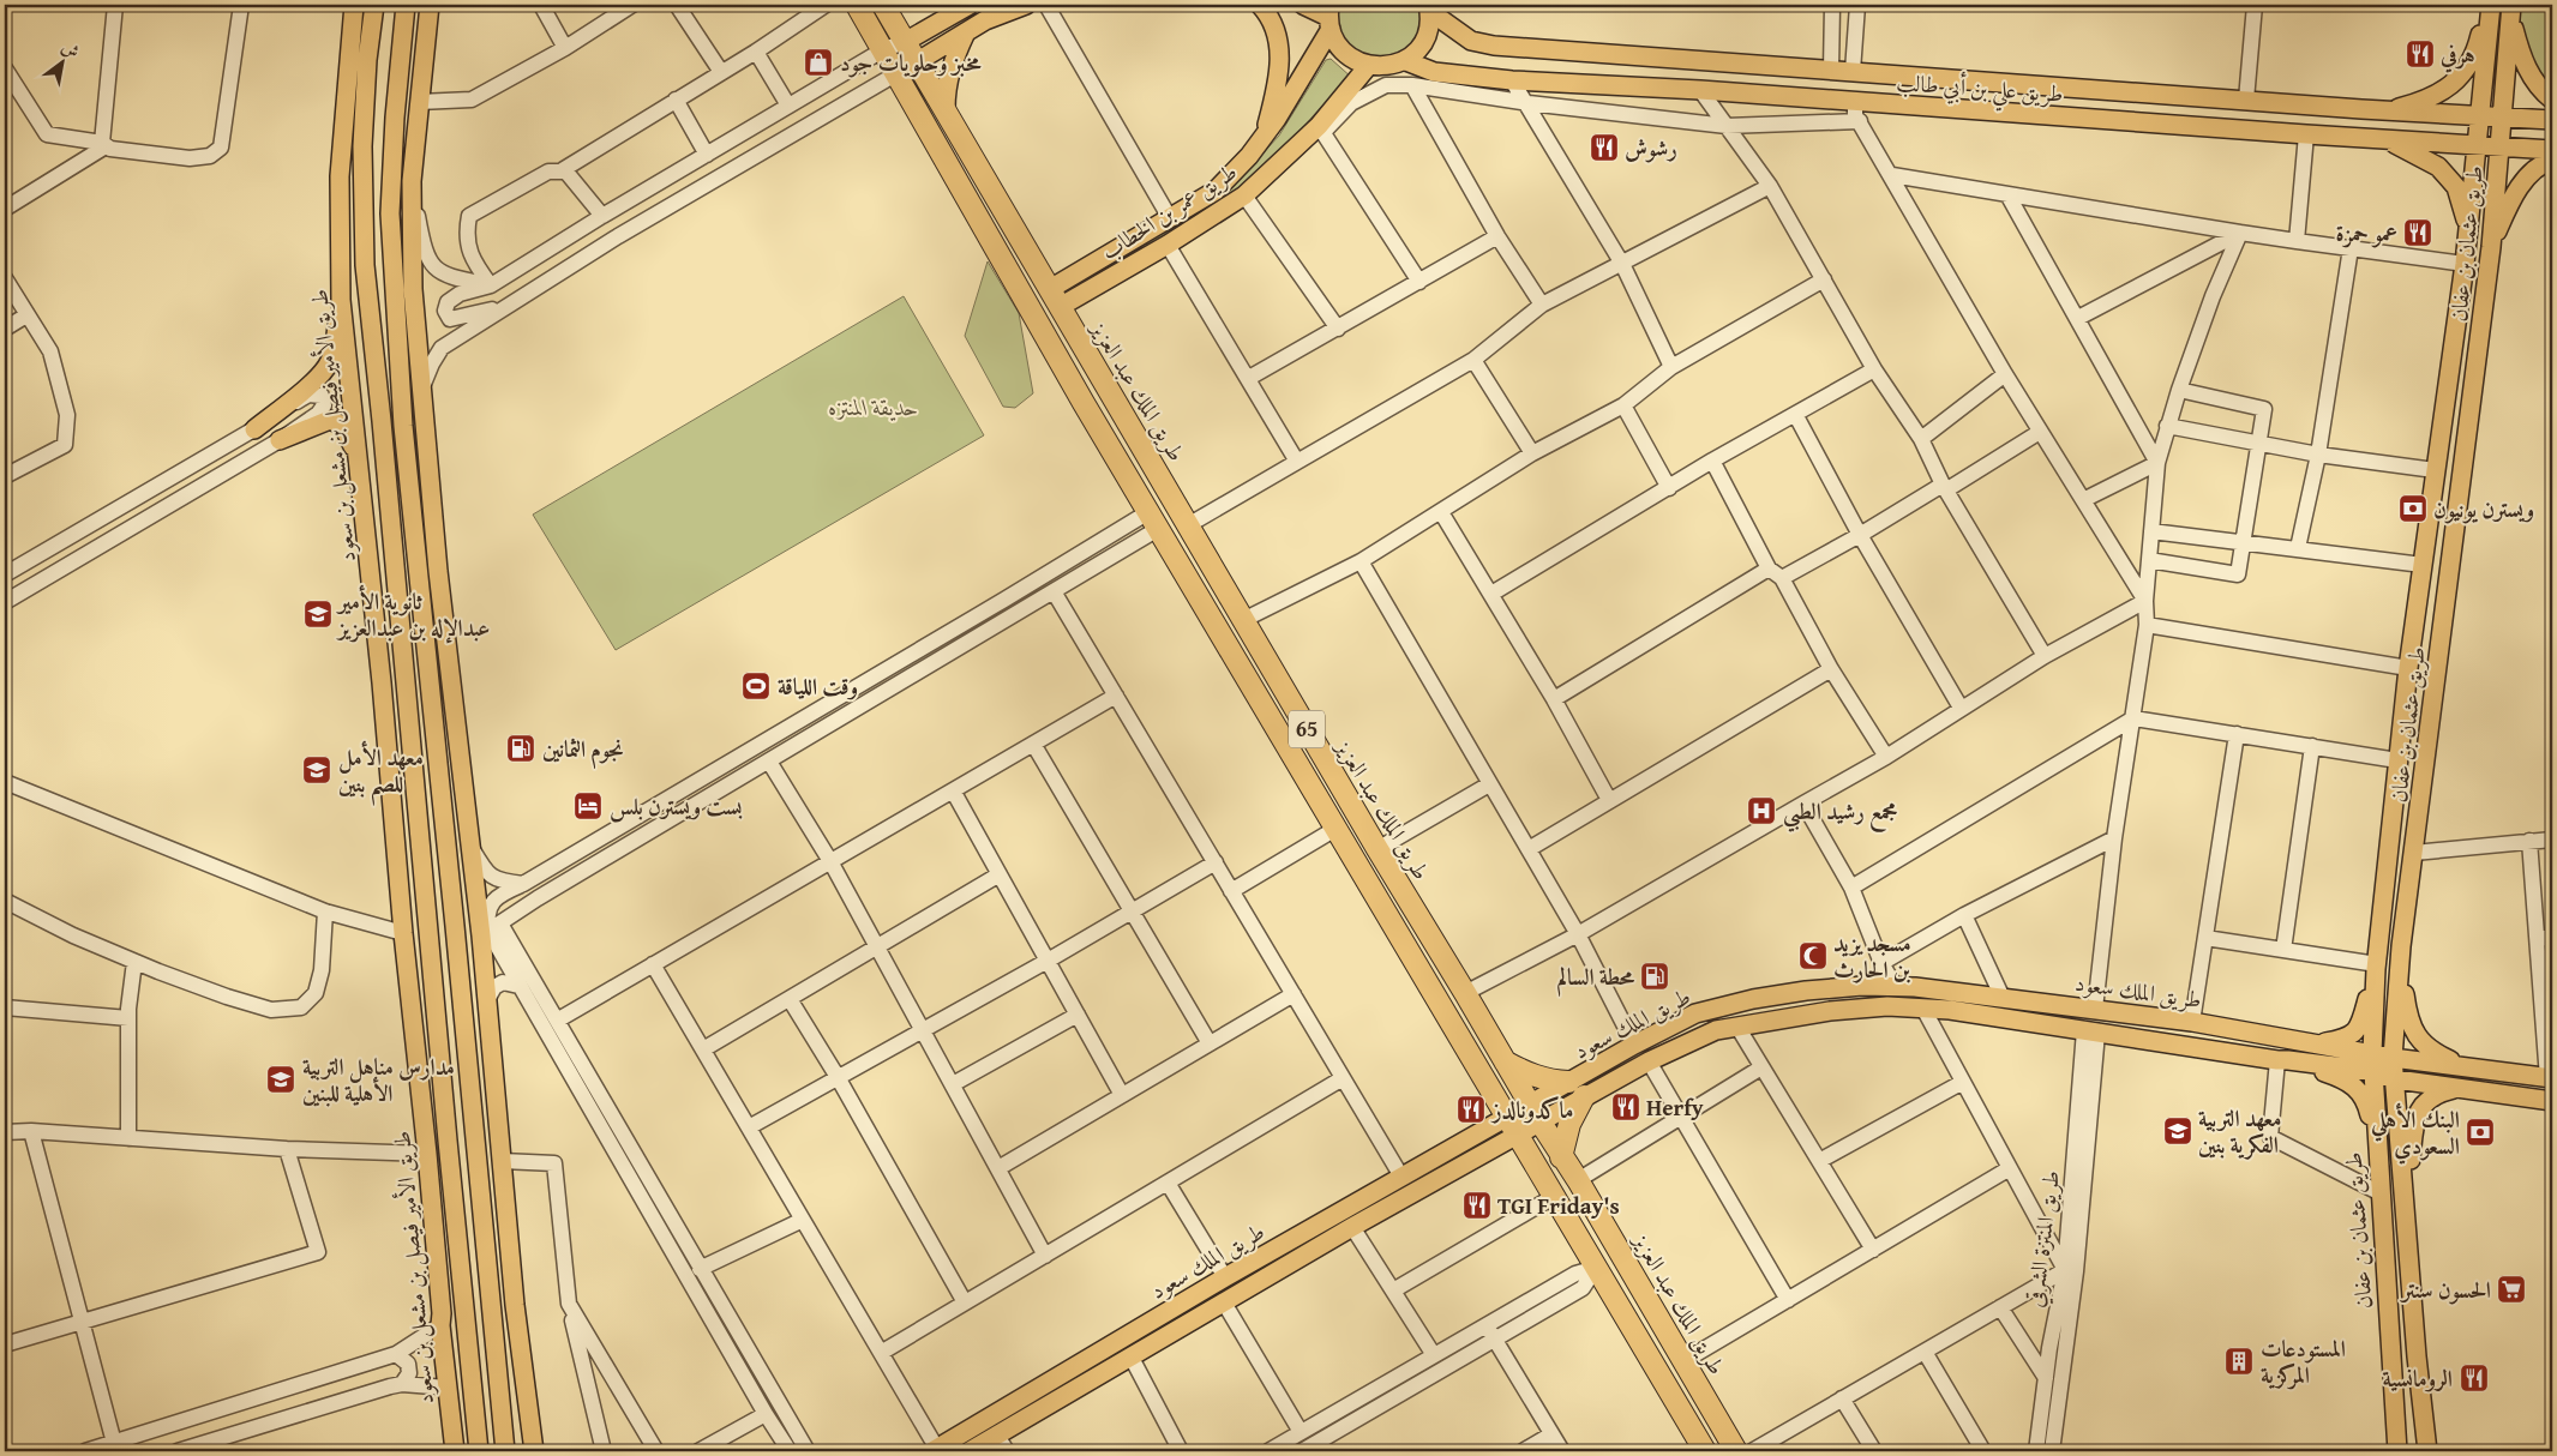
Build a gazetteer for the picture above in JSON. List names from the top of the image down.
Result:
{
  "streets": {
    "highway": ["طريق الملك عبد العزيز", "65"],
    "main road": [
      "طريق علي بن أبي طالب",
      "طريق عمر بن الخطاب",
      "طريق عثمان بن عفان",
      "طريق الأمير فيصل بن مشعل بن سعود",
      "طريق الملك سعود"
    ],
    "street": ["طريق المنتزة الشرقي"]
  },
  "crossings": [
    ["طريق علي بن أبي طالب", "طريق عثمان بن عفان"],
    ["طريق عمر بن الخطاب", "طريق الملك عبد العزيز"],
    ["طريق عثمان بن عفان", "طريق الملك سعود"],
    ["طريق الملك عبد العزيز", "طريق الملك سعود"],
    ["65", "طريق الملك سعود"],
    ["طريق الملك سعود", "طريق المنتزة الشرقي"]
  ],
  "parks": ["حديقة المنتزه"],
  "places": {
    "restaurant": [
      "هرفي",
      "رشوش",
      "عمو حمزة",
      "Herfy",
      "ماكدونالدز",
      "TGI Friday's",
      "الرومانسية"
    ],
    "shop": ["مخبز وحلويات جود"],
    "bank": ["ويسترن يونيون", "البنك الأهلي السعودي"],
    "school or university": [
      "ثانوية الأمير عبدالإله بن عبدالعزيز",
      "معهد الأمل للصم بنين",
      "مدارس مناهل التربية الأهلية للبنين",
      "معهد التربية الفكرية بنين"
    ],
    "sports": ["وقت اللياقة"],
    "fuel station": ["نجوم الثمانين", "محطة السالم"],
    "hotel": ["بست ويسترن بلس"],
    "hospital": ["مجمع رشيد الطبي"],
    "mosque": ["مسجد يزيد بن الحارث"],
    "supermarket": ["الحسون سنتر"],
    "building": ["المستودعات المركزية"]
  },
  "north": "top right"
}
